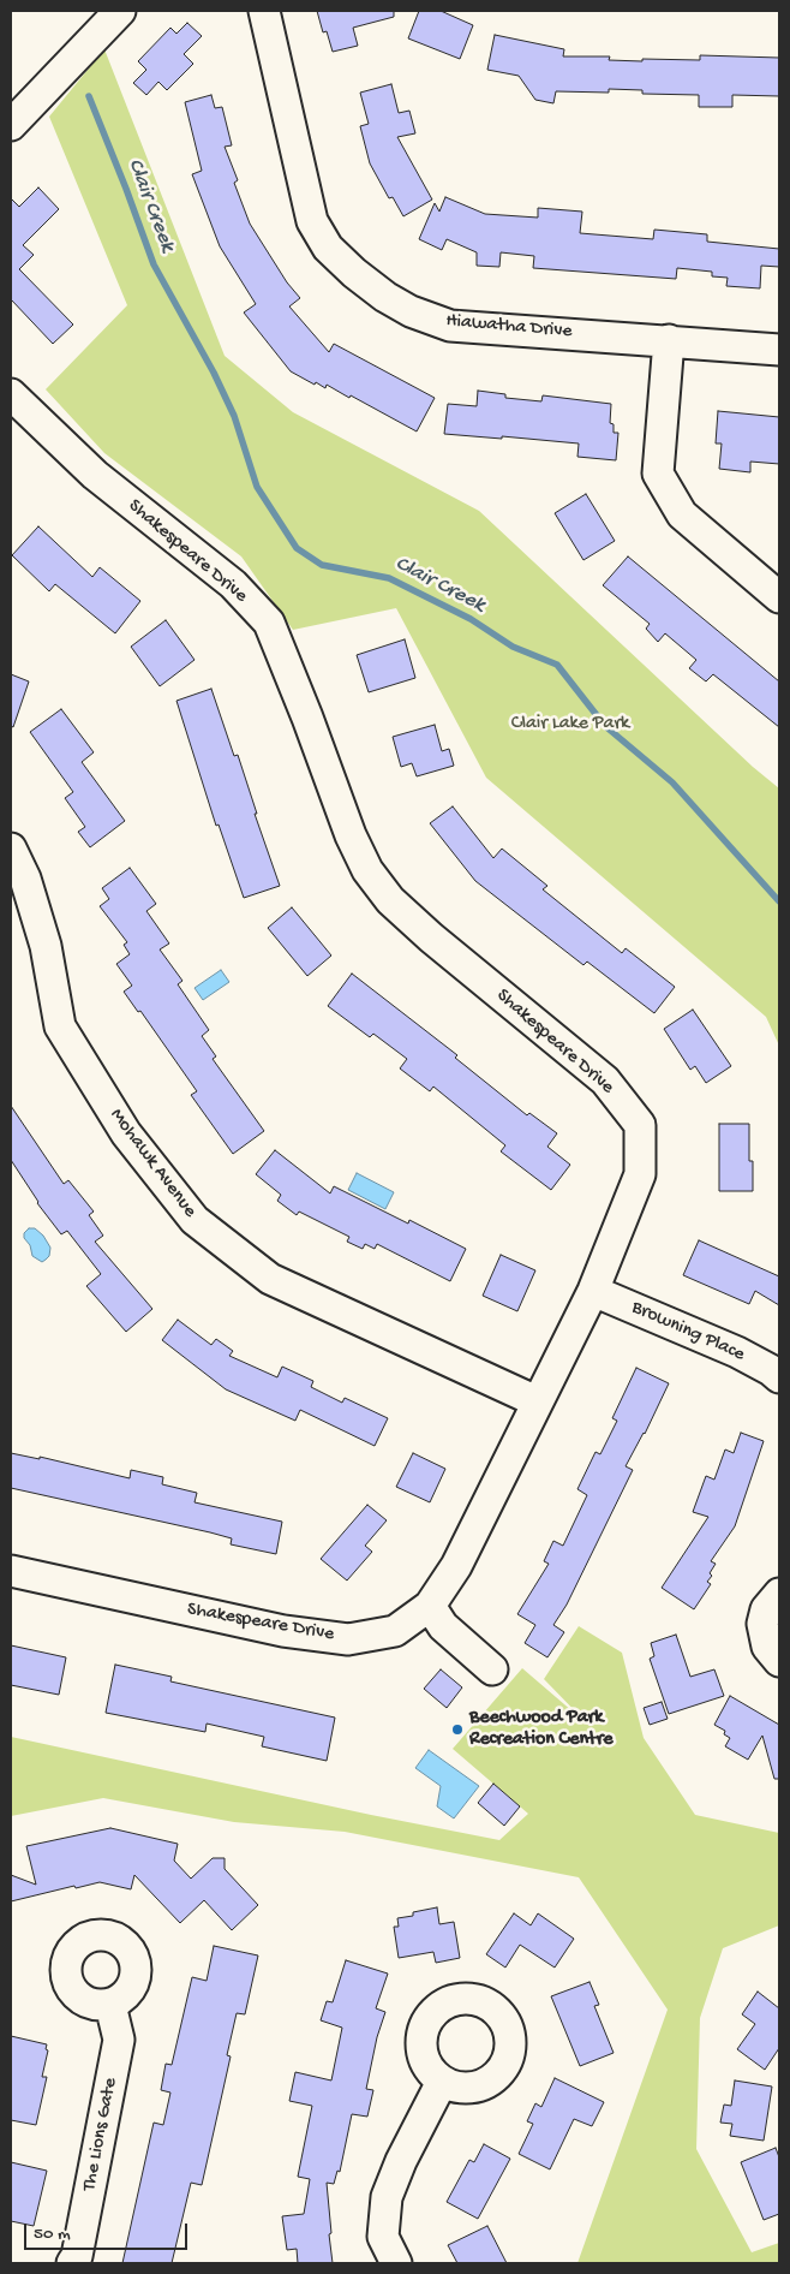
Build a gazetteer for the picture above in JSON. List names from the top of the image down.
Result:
{
  "streets": {
    "street": [
      "Hiawatha Drive",
      "Shakespeare Drive",
      "Mohawk Avenue",
      "Browning Place",
      "The Lions Gate"
    ]
  },
  "crossings": [
    ["Shakespeare Drive", "Mohawk Avenue"],
    ["Shakespeare Drive", "Browning Place"]
  ],
  "water": ["Clair Creek"],
  "parks": ["Clair Lake Park"],
  "places": ["Beechwood Park Recreation Centre"],
  "scale_bar": "50 m"
}
